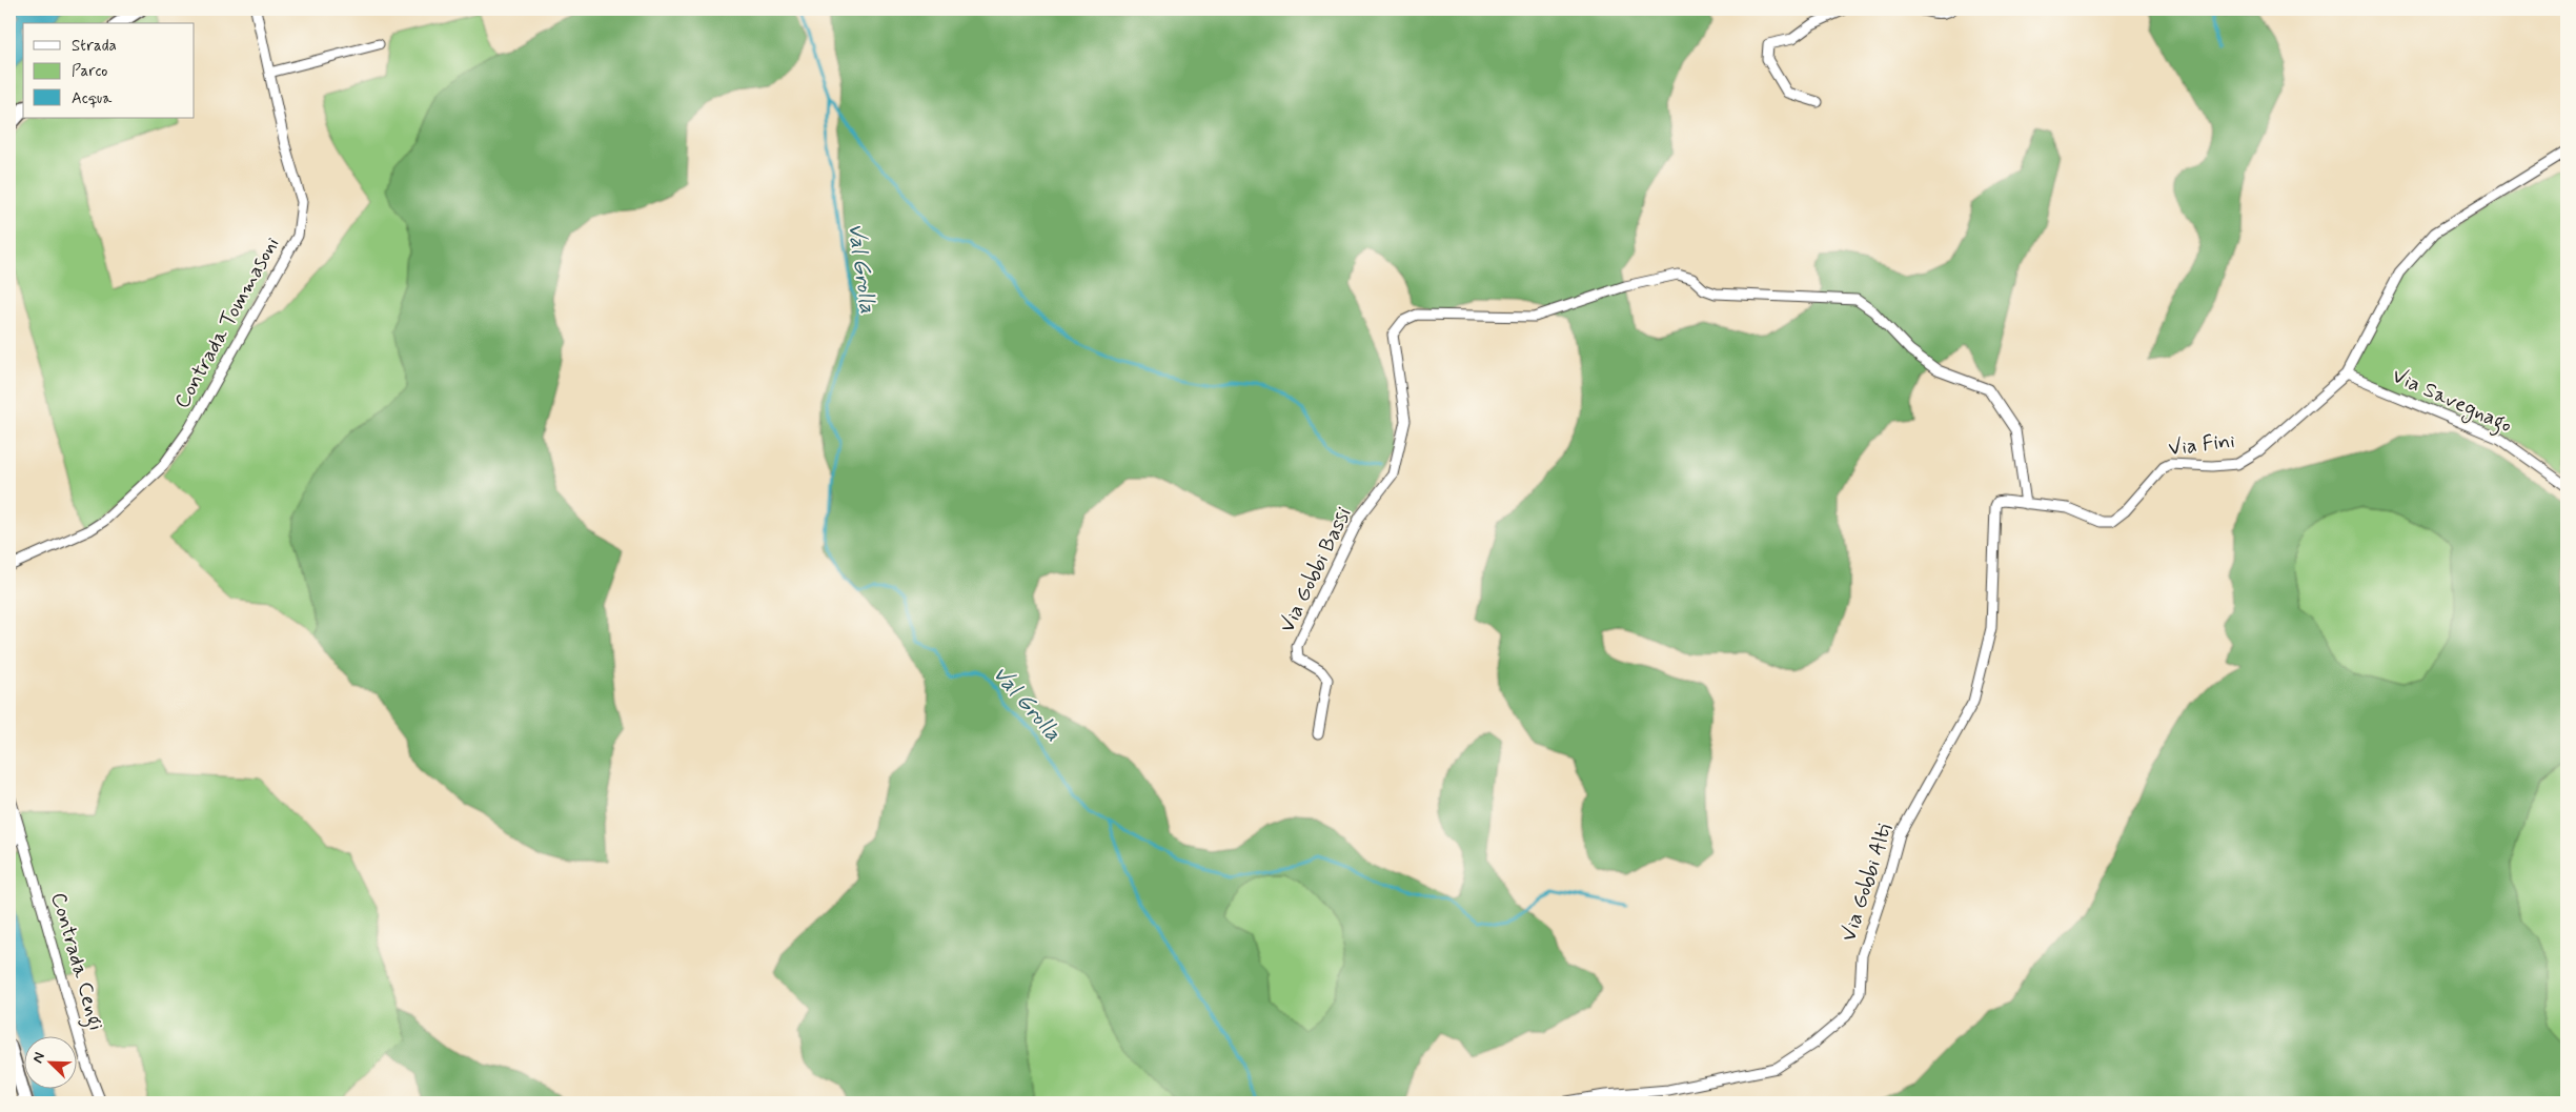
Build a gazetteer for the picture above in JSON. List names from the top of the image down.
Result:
{
  "streets": {
    "street": [
      "Contrada Tommasoni",
      "Via Savegnago",
      "Via Fini",
      "Via Gobbi Bassi",
      "Via Gobbi Alti",
      "Contrada Cengi"
    ]
  },
  "crossings": [
    ["Via Savegnago", "Via Fini"],
    ["Via Fini", "Via Gobbi Bassi"],
    ["Via Fini", "Via Gobbi Alti"],
    ["Via Gobbi Bassi", "Via Gobbi Alti"]
  ],
  "water": ["Val Grolla"],
  "legend": ["Strada", "Parco", "Acqua"],
  "north": "top left"
}
